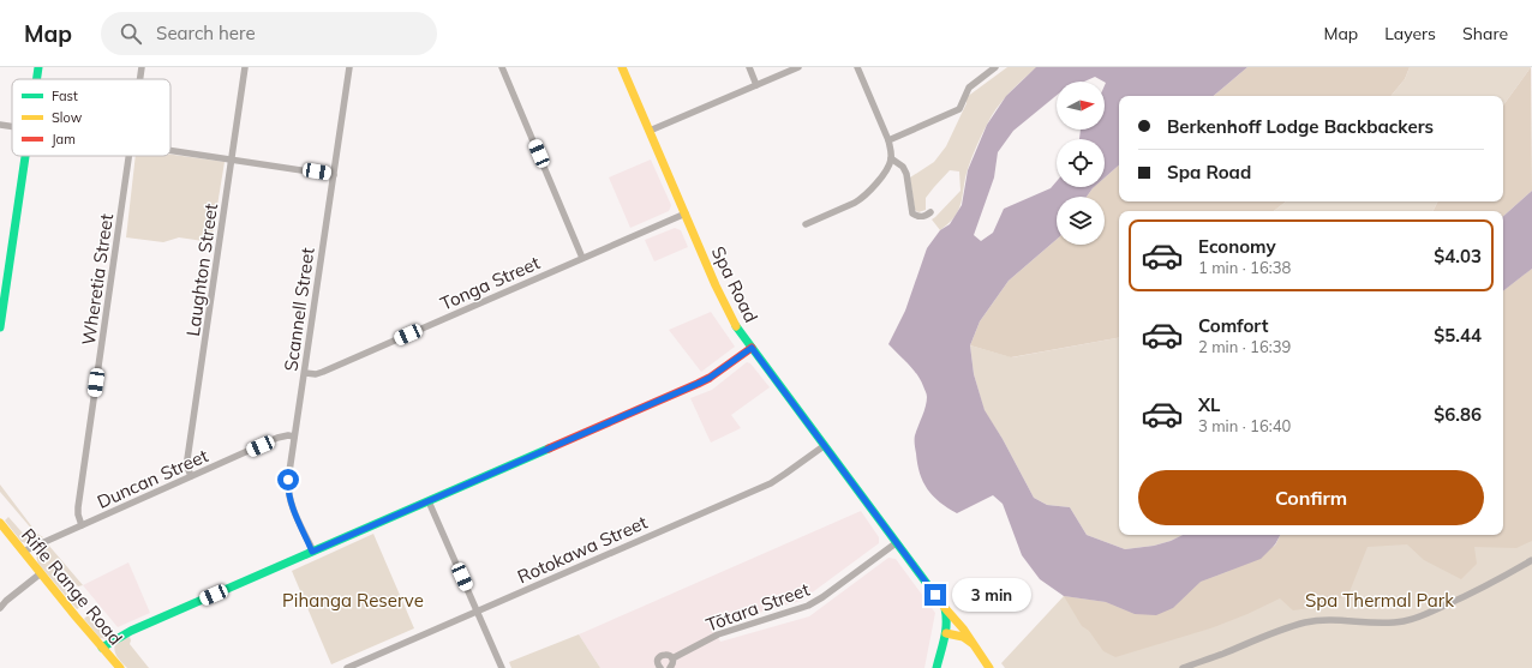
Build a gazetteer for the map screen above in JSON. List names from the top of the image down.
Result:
{
  "streets": {
    "street": [
      "Laughton Street",
      "Wheretia Street",
      "Tonga Street",
      "Spa Road",
      "Scannell Street",
      "Duncan Street",
      "Rotokawa Street",
      "Rifle Range Road",
      "Tōtara Street"
    ]
  },
  "crossings": [
    ["Laughton Street", "Duncan Street"],
    ["Wheretia Street", "Duncan Street"],
    ["Tonga Street", "Spa Road"],
    ["Tonga Street", "Scannell Street"],
    ["Spa Road", "Rotokawa Street"],
    ["Spa Road", "Tōtara Street"],
    ["Scannell Street", "Duncan Street"],
    ["Duncan Street", "Rifle Range Road"]
  ],
  "parks": ["Pihanga Reserve", "Spa Thermal Park"],
  "legend": ["Fast", "Slow", "Jam"],
  "north": "right",
  "page": {
    "header": "Map",
    "search": "Search here",
    "nav": ["Map", "Layers", "Share"],
    "banner": ["Berkenhoff Lodge Backbackers", "Spa Road"],
    "list": [
      {
        "name": "Economy",
        "note": "1 min · 16:38",
        "value": "$4.03"
      },
      {
        "name": "Comfort",
        "note": "2 min · 16:39",
        "value": "$5.44"
      },
      {
        "name": "XL",
        "note": "3 min · 16:40",
        "value": "$6.86"
      }
    ],
    "buttons": "Confirm",
    "bubble": "3 min"
  }
}
